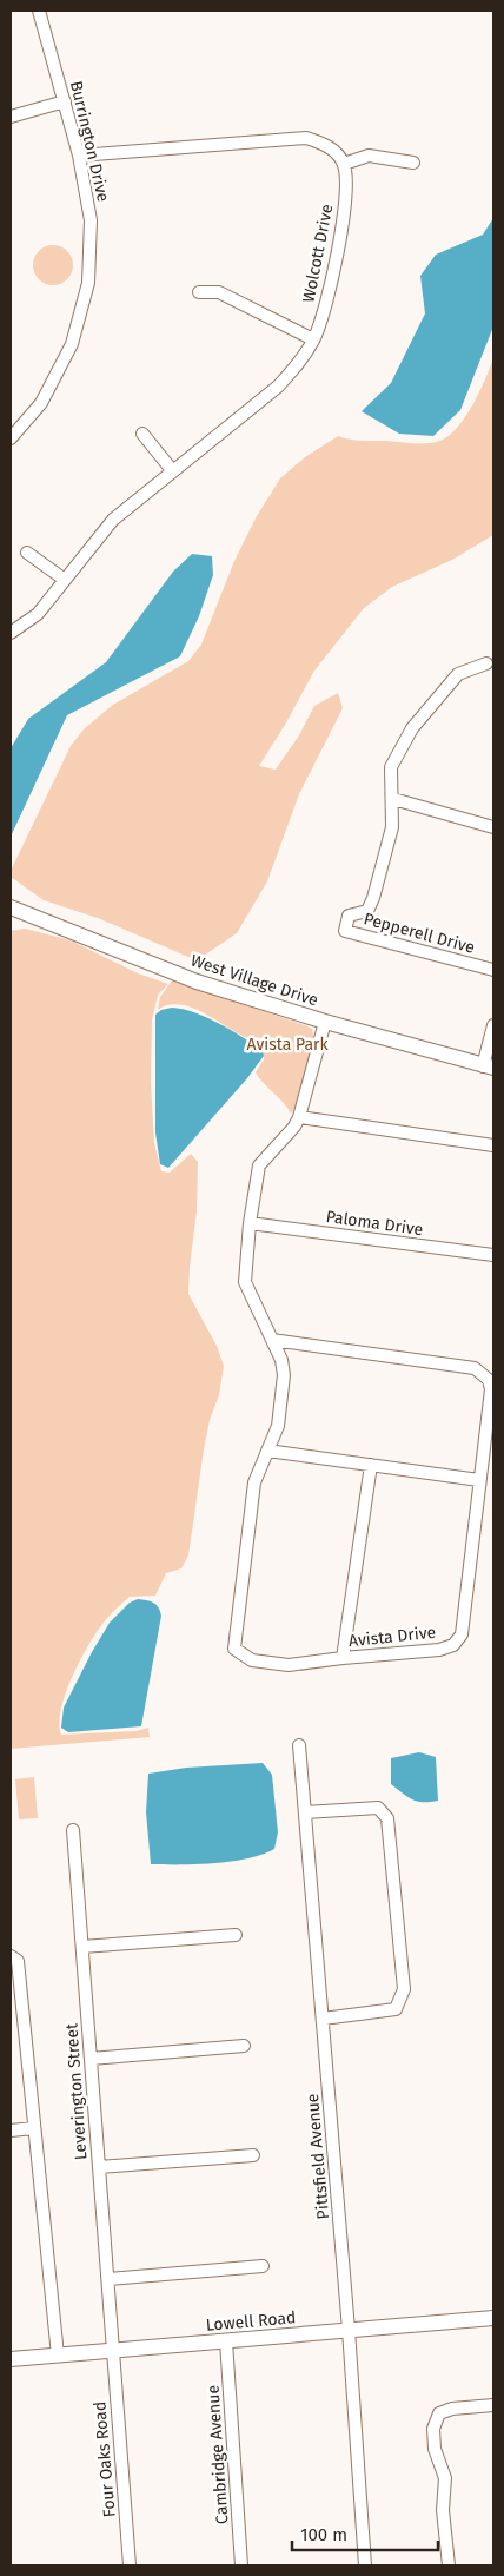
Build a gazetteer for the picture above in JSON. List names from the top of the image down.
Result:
{
  "streets": {
    "street": [
      "Burrington Drive",
      "Wolcott Drive",
      "Pepperell Drive",
      "West Village Drive",
      "Paloma Drive",
      "Avista Drive",
      "Leverington Street",
      "Pittsfield Avenue",
      "Lowell Road",
      "Cambridge Avenue",
      "Four Oaks Road"
    ]
  },
  "crossings": [
    ["West Village Drive", "Avista Drive"],
    ["Paloma Drive", "Avista Drive"],
    ["Leverington Street", "Lowell Road"],
    ["Leverington Street", "Four Oaks Road"],
    ["Pittsfield Avenue", "Lowell Road"],
    ["Lowell Road", "Cambridge Avenue"],
    ["Lowell Road", "Four Oaks Road"]
  ],
  "parks": ["Avista Park"],
  "scale_bar": "100 m"
}
